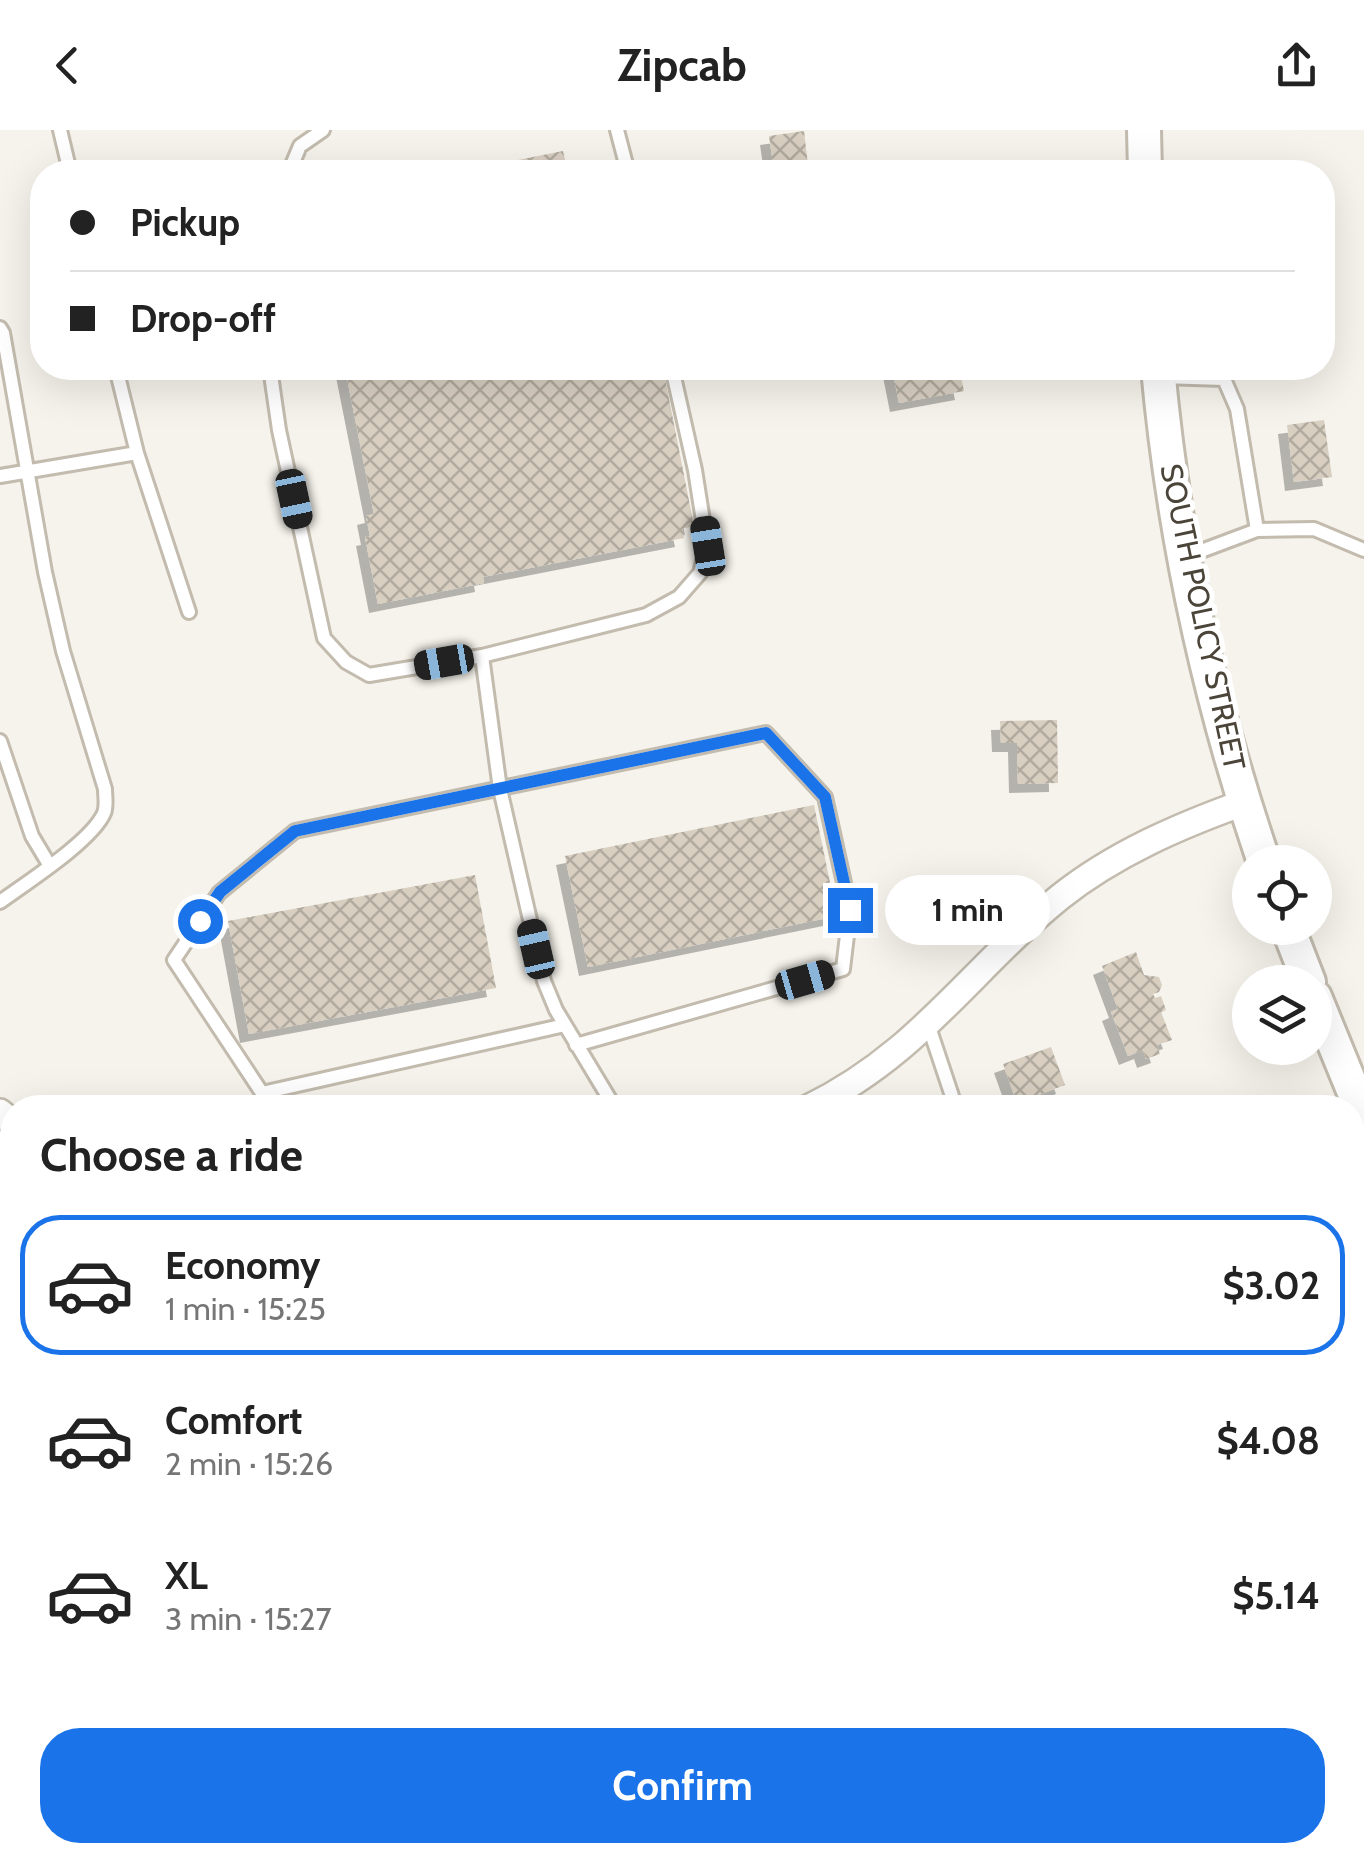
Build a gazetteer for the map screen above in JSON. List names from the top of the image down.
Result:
{
  "streets": {
    "street": ["SOUTH POLICY STREET"]
  },
  "page": {
    "header": "Zipcab",
    "banner": ["Pickup", "Drop-off"],
    "bubble": "1 min",
    "heading": "Choose a ride",
    "list": [
      {
        "name": "Economy",
        "note": "1 min · 15:25",
        "value": "$3.02"
      },
      {
        "name": "Comfort",
        "note": "2 min · 15:26",
        "value": "$4.08"
      },
      {
        "name": "XL",
        "note": "3 min · 15:27",
        "value": "$5.14"
      }
    ],
    "buttons": "Confirm"
  }
}
